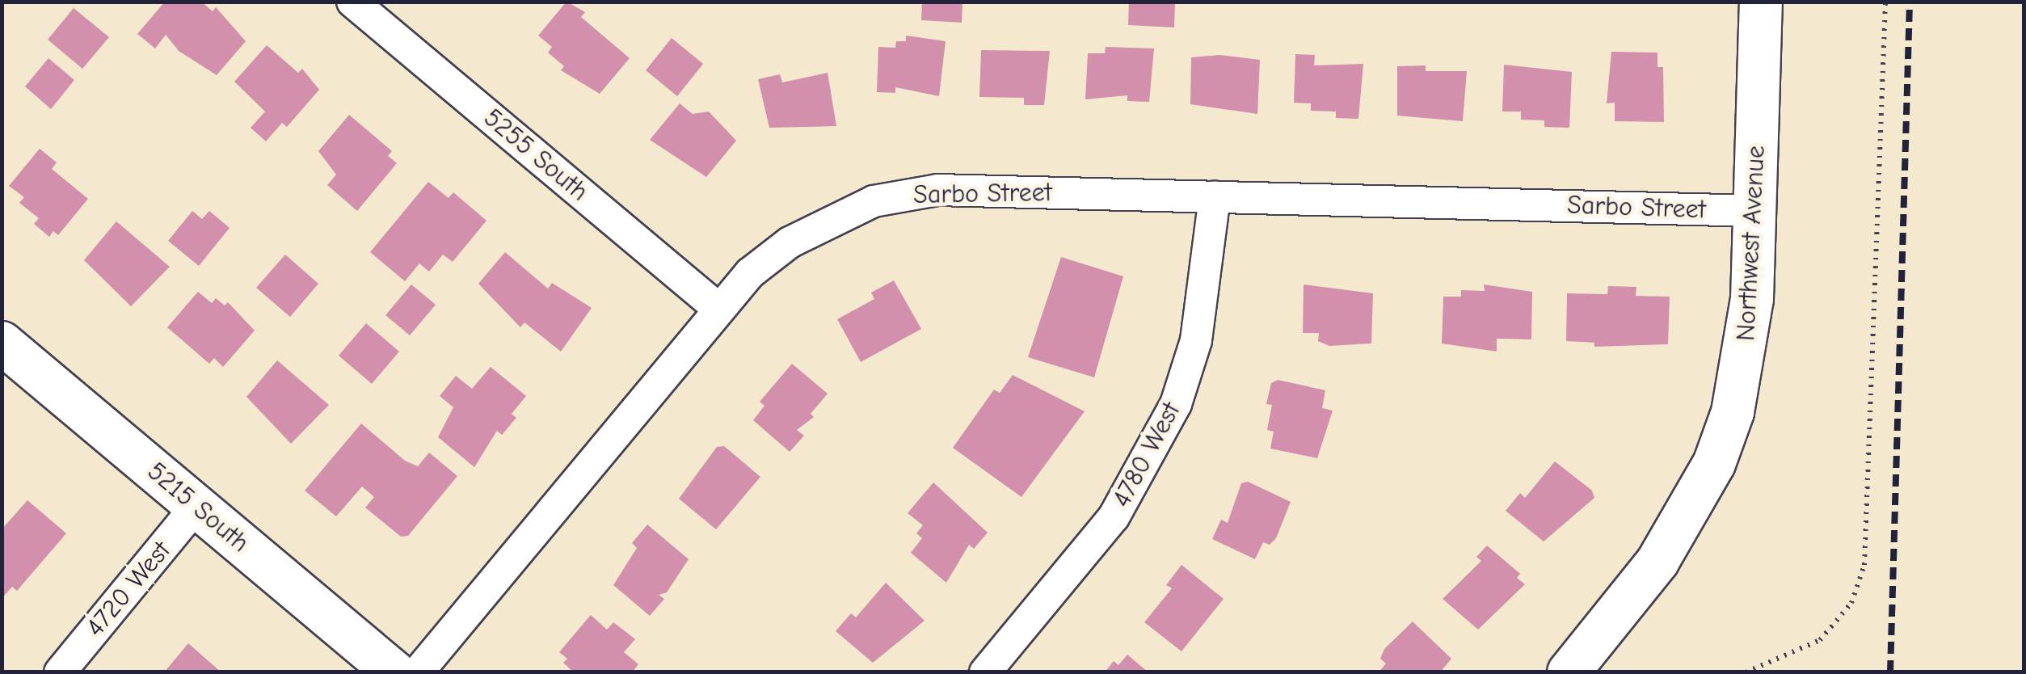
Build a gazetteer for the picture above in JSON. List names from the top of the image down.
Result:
{
  "streets": {
    "street": [
      "5255 South",
      "Sarbo Street",
      "Northwest Avenue",
      "4780 West",
      "5215 South",
      "4720 West"
    ]
  },
  "crossings": [
    ["5255 South", "Sarbo Street"],
    ["Sarbo Street", "Northwest Avenue"],
    ["Sarbo Street", "4780 West"],
    ["5215 South", "4720 West"]
  ]
}
